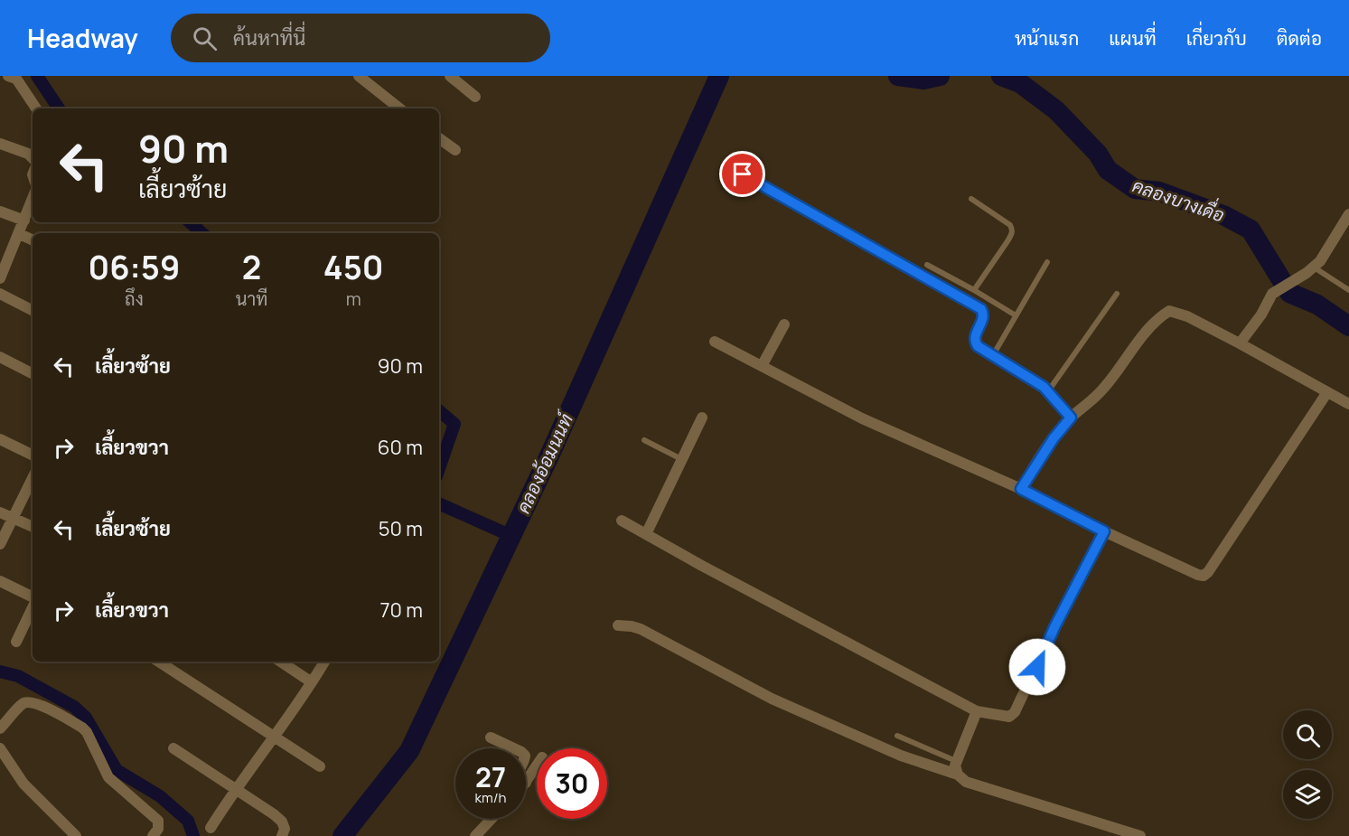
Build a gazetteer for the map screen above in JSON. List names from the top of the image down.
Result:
{
  "water": ["คลองบางเดื่อ", "คลองอ้อมนนท์"],
  "page": {
    "header": "Headway",
    "search": "ค้นหาที่นี่",
    "nav": [
      "หน้าแรก",
      "แผนที่",
      "เกี่ยวกับ",
      "ติดต่อ"
    ],
    "turn": ["90 m", "เลี้ยวซ้าย"],
    "eta": [
      "06:59",
      "ถึง",
      "2",
      "นาที",
      "450",
      "m"
    ],
    "list": [
      {
        "name": "เลี้ยวซ้าย",
        "value": "90 m"
      },
      {
        "name": "เลี้ยวขวา",
        "value": "60 m"
      },
      {
        "name": "เลี้ยวซ้าย",
        "value": "50 m"
      },
      {
        "name": "เลี้ยวขวา",
        "value": "70 m"
      }
    ],
    "speed": "27 km/h",
    "limit": "30"
  }
}
